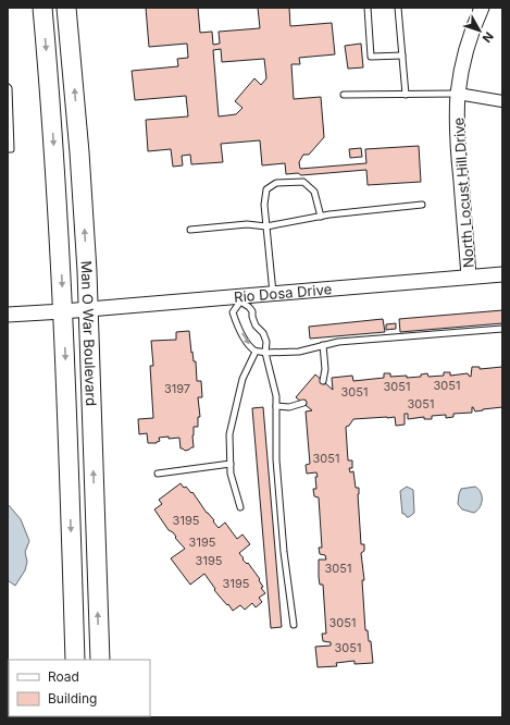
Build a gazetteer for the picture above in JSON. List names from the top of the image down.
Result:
{
  "streets": {
    "main road": ["Man O War Boulevard"],
    "street": ["North Locust Hill Drive", "Rio Dosa Drive"]
  },
  "crossings": [
    ["North Locust Hill Drive", "Rio Dosa Drive"],
    ["Rio Dosa Drive", "Man O War Boulevard"]
  ],
  "house_numbers": [
    "3051",
    "3051",
    "3197",
    "3051",
    "3051",
    "3051",
    "3195",
    "3195",
    "3195",
    "3051",
    "3195",
    "3051",
    "3051"
  ],
  "legend": ["Road", "Building"],
  "north": "bottom right"
}
